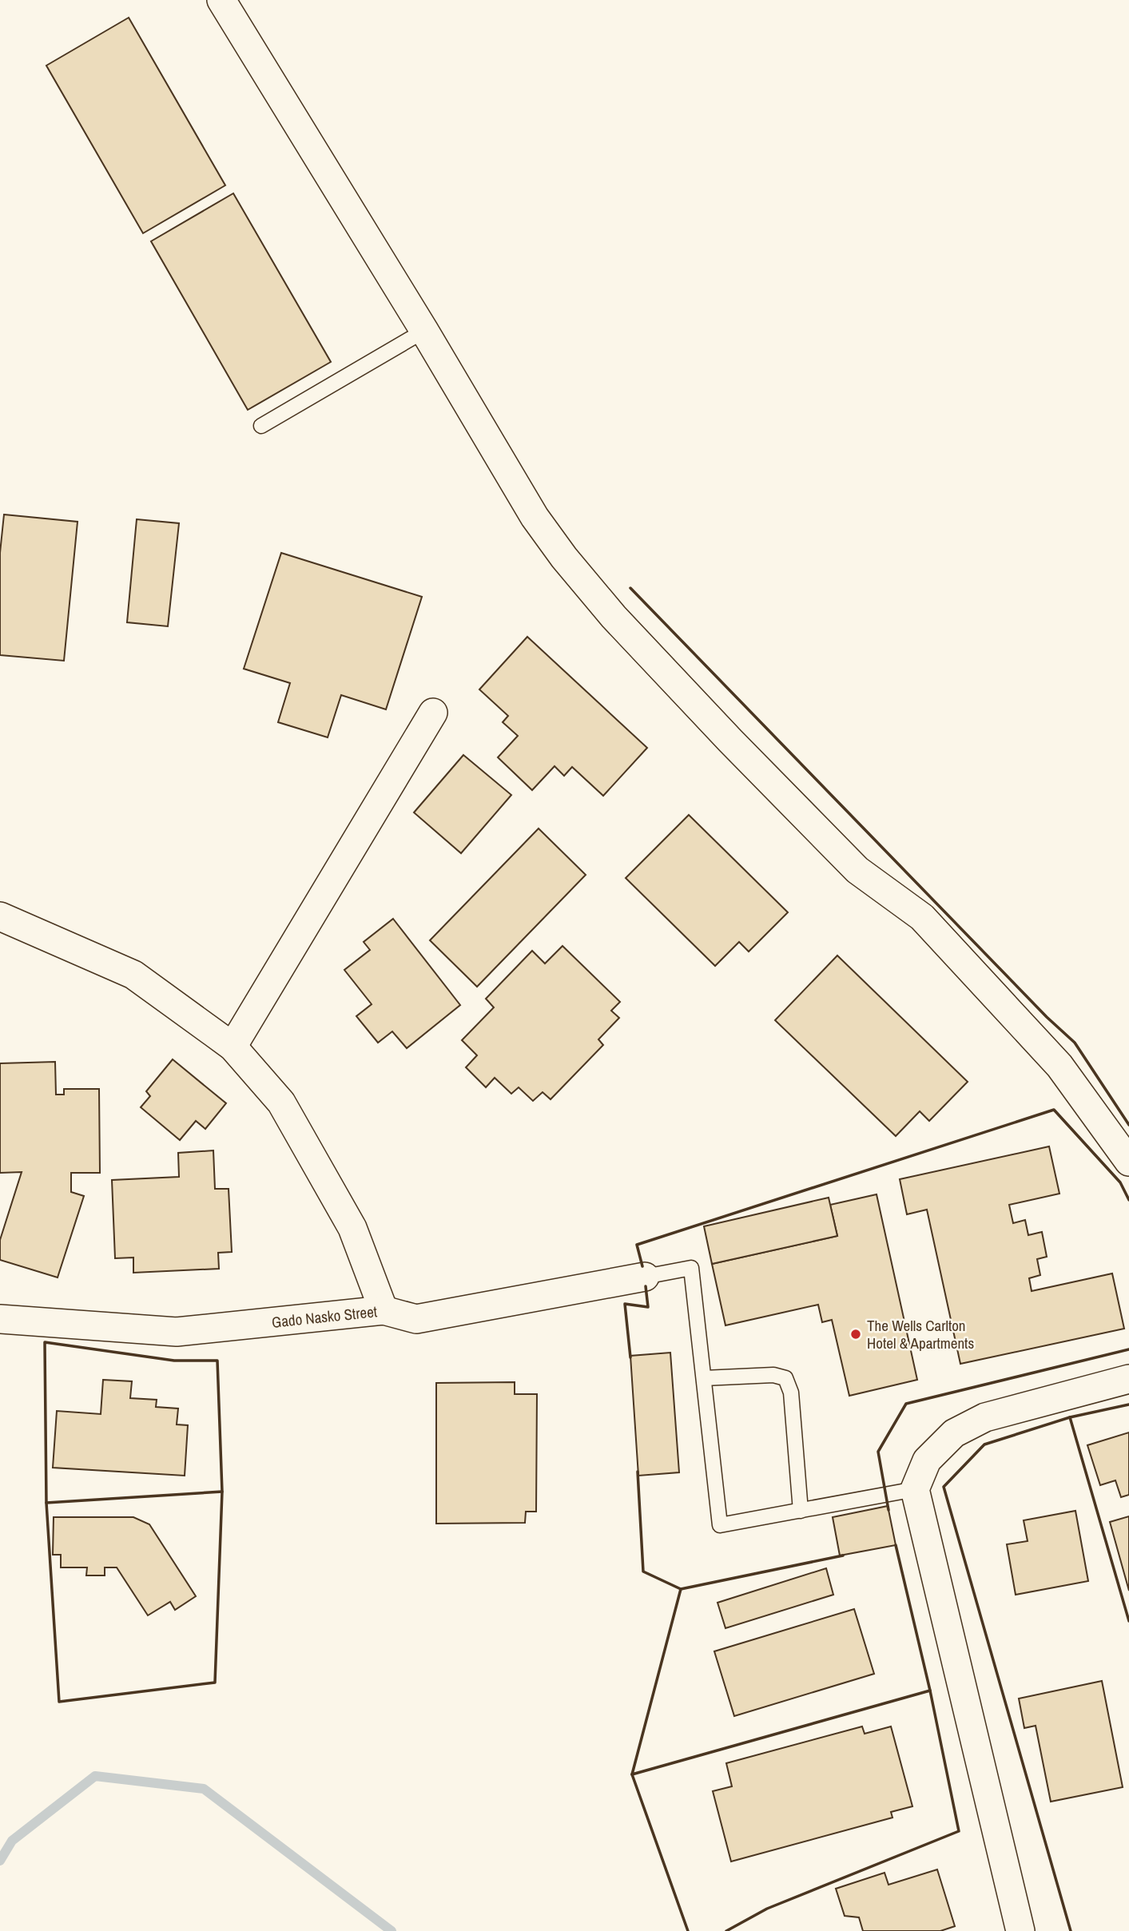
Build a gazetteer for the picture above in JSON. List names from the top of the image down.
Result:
{
  "streets": {
    "street": ["Gado Nasko Street"]
  },
  "places": ["The Wells Carlton Hotel & Apartments"]
}
